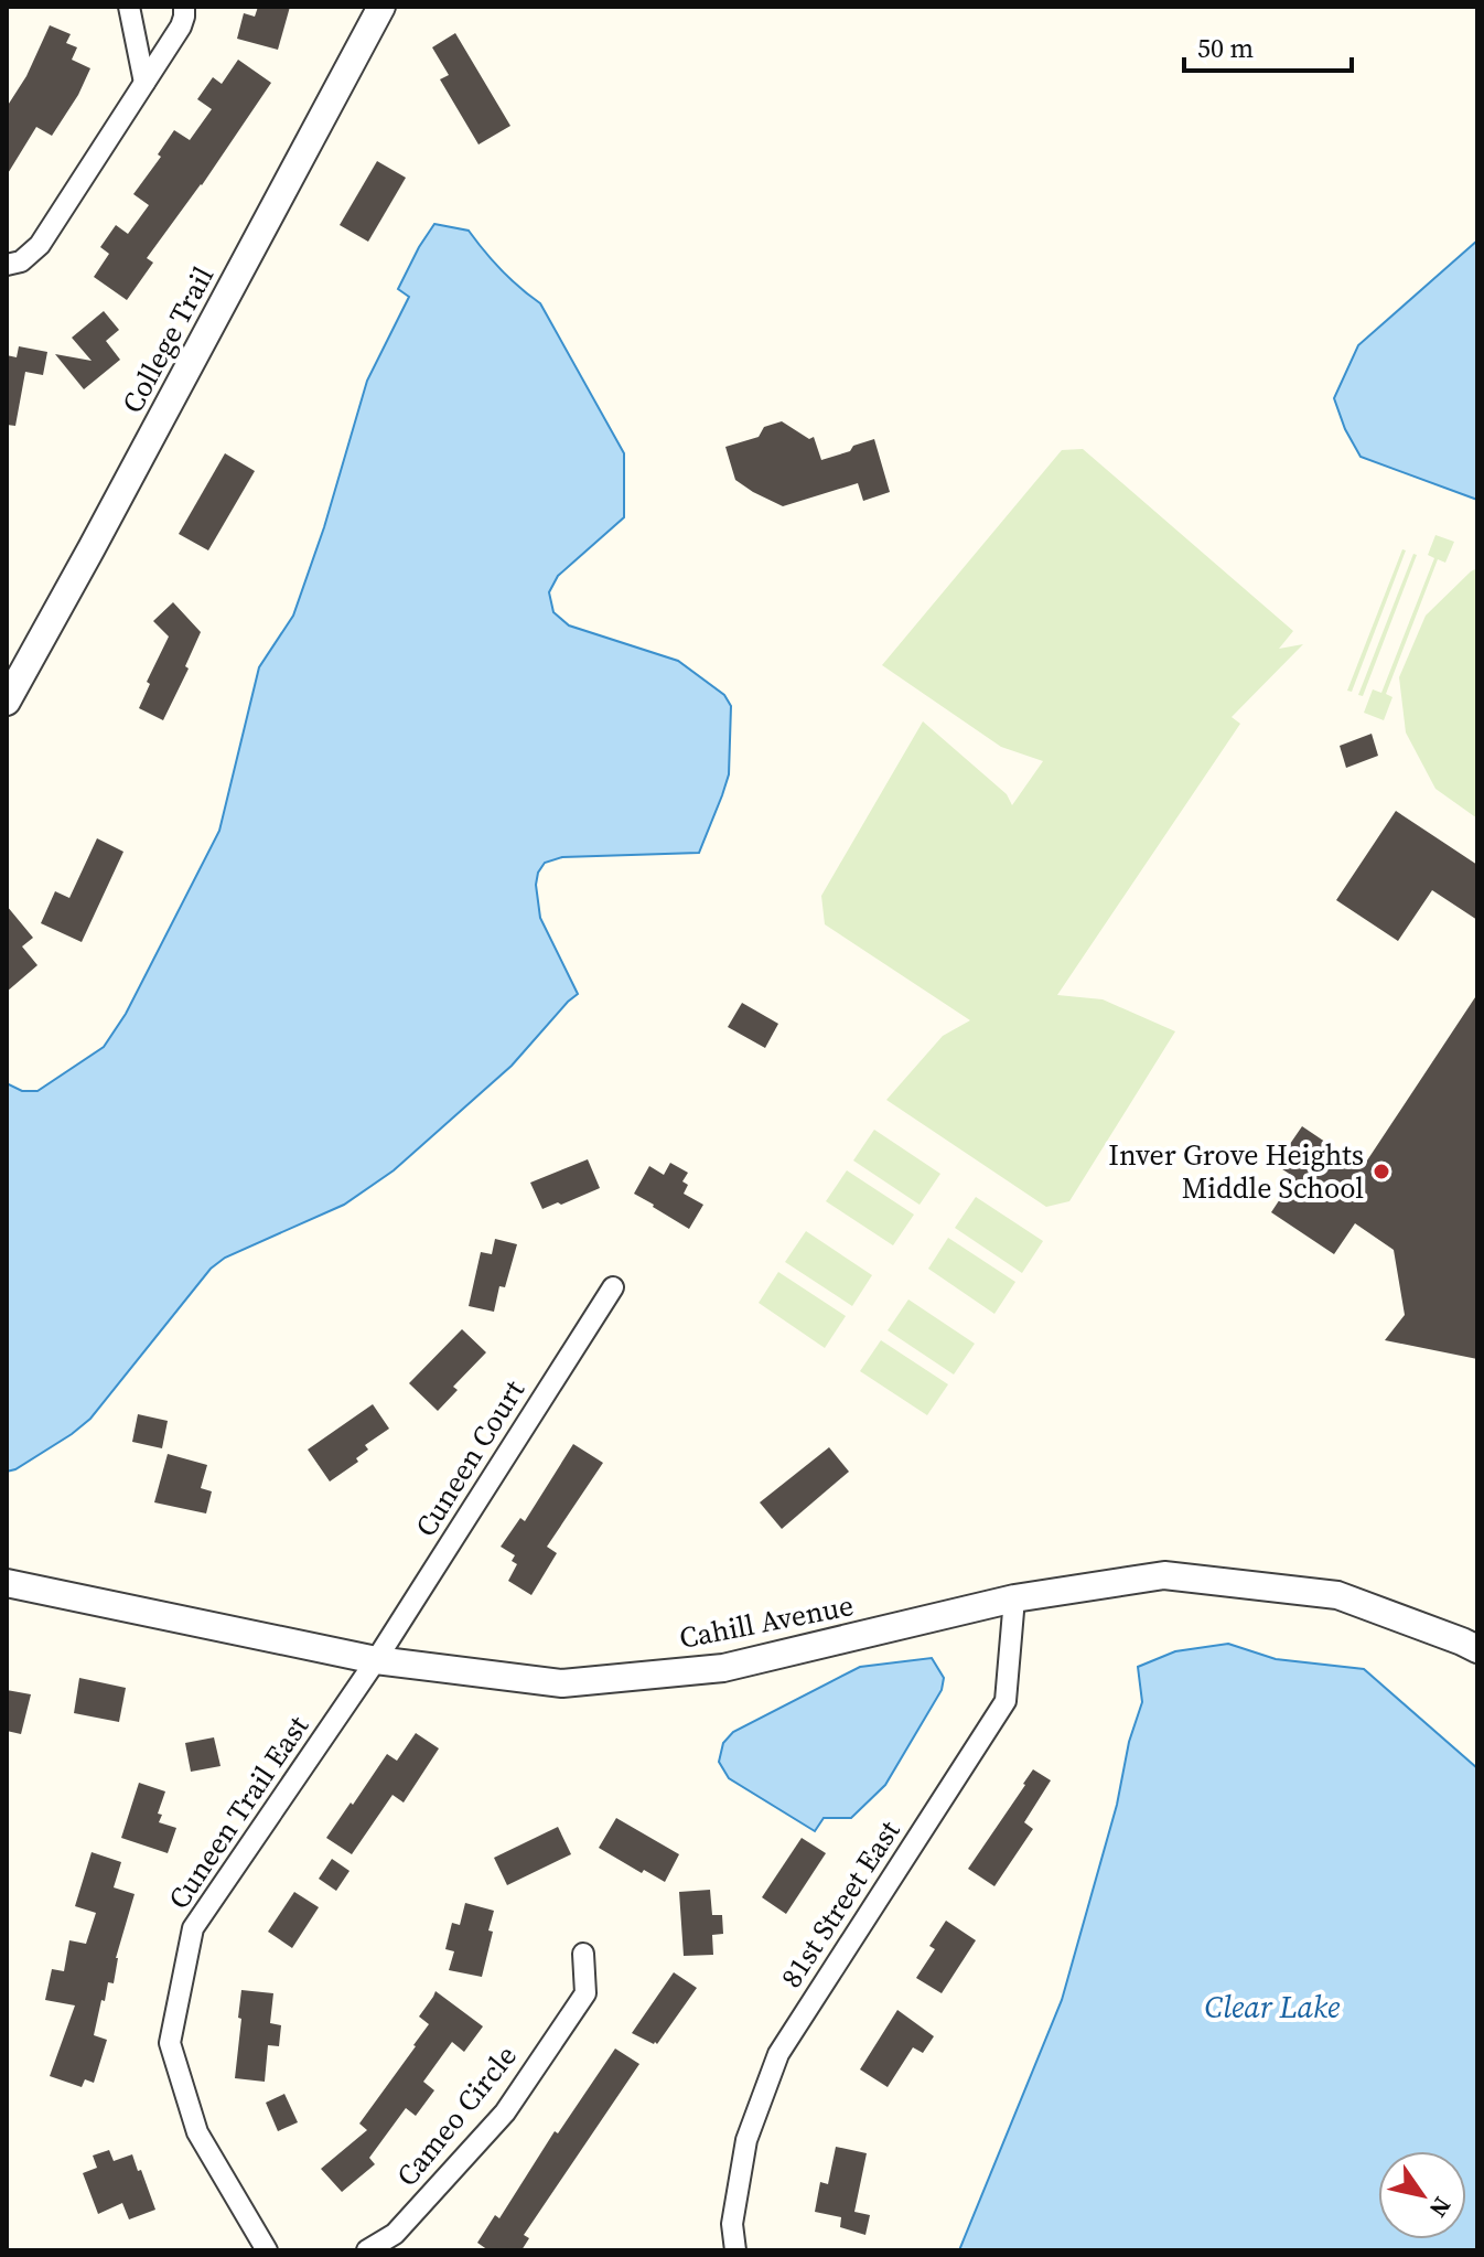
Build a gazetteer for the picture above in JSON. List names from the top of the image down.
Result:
{
  "streets": {
    "street": [
      "College Trail",
      "Cuneen Court",
      "Cahill Avenue",
      "Cuneen Trail East",
      "81st Street East",
      "Cameo Circle"
    ]
  },
  "crossings": [
    ["Cuneen Court", "Cahill Avenue"],
    ["Cuneen Court", "Cuneen Trail East"],
    ["Cahill Avenue", "Cuneen Trail East"],
    ["Cahill Avenue", "81st Street East"]
  ],
  "water": ["Clear Lake"],
  "places": ["Inver Grove Heights Middle School"],
  "scale_bar": "50 m",
  "north": "bottom right"
}
